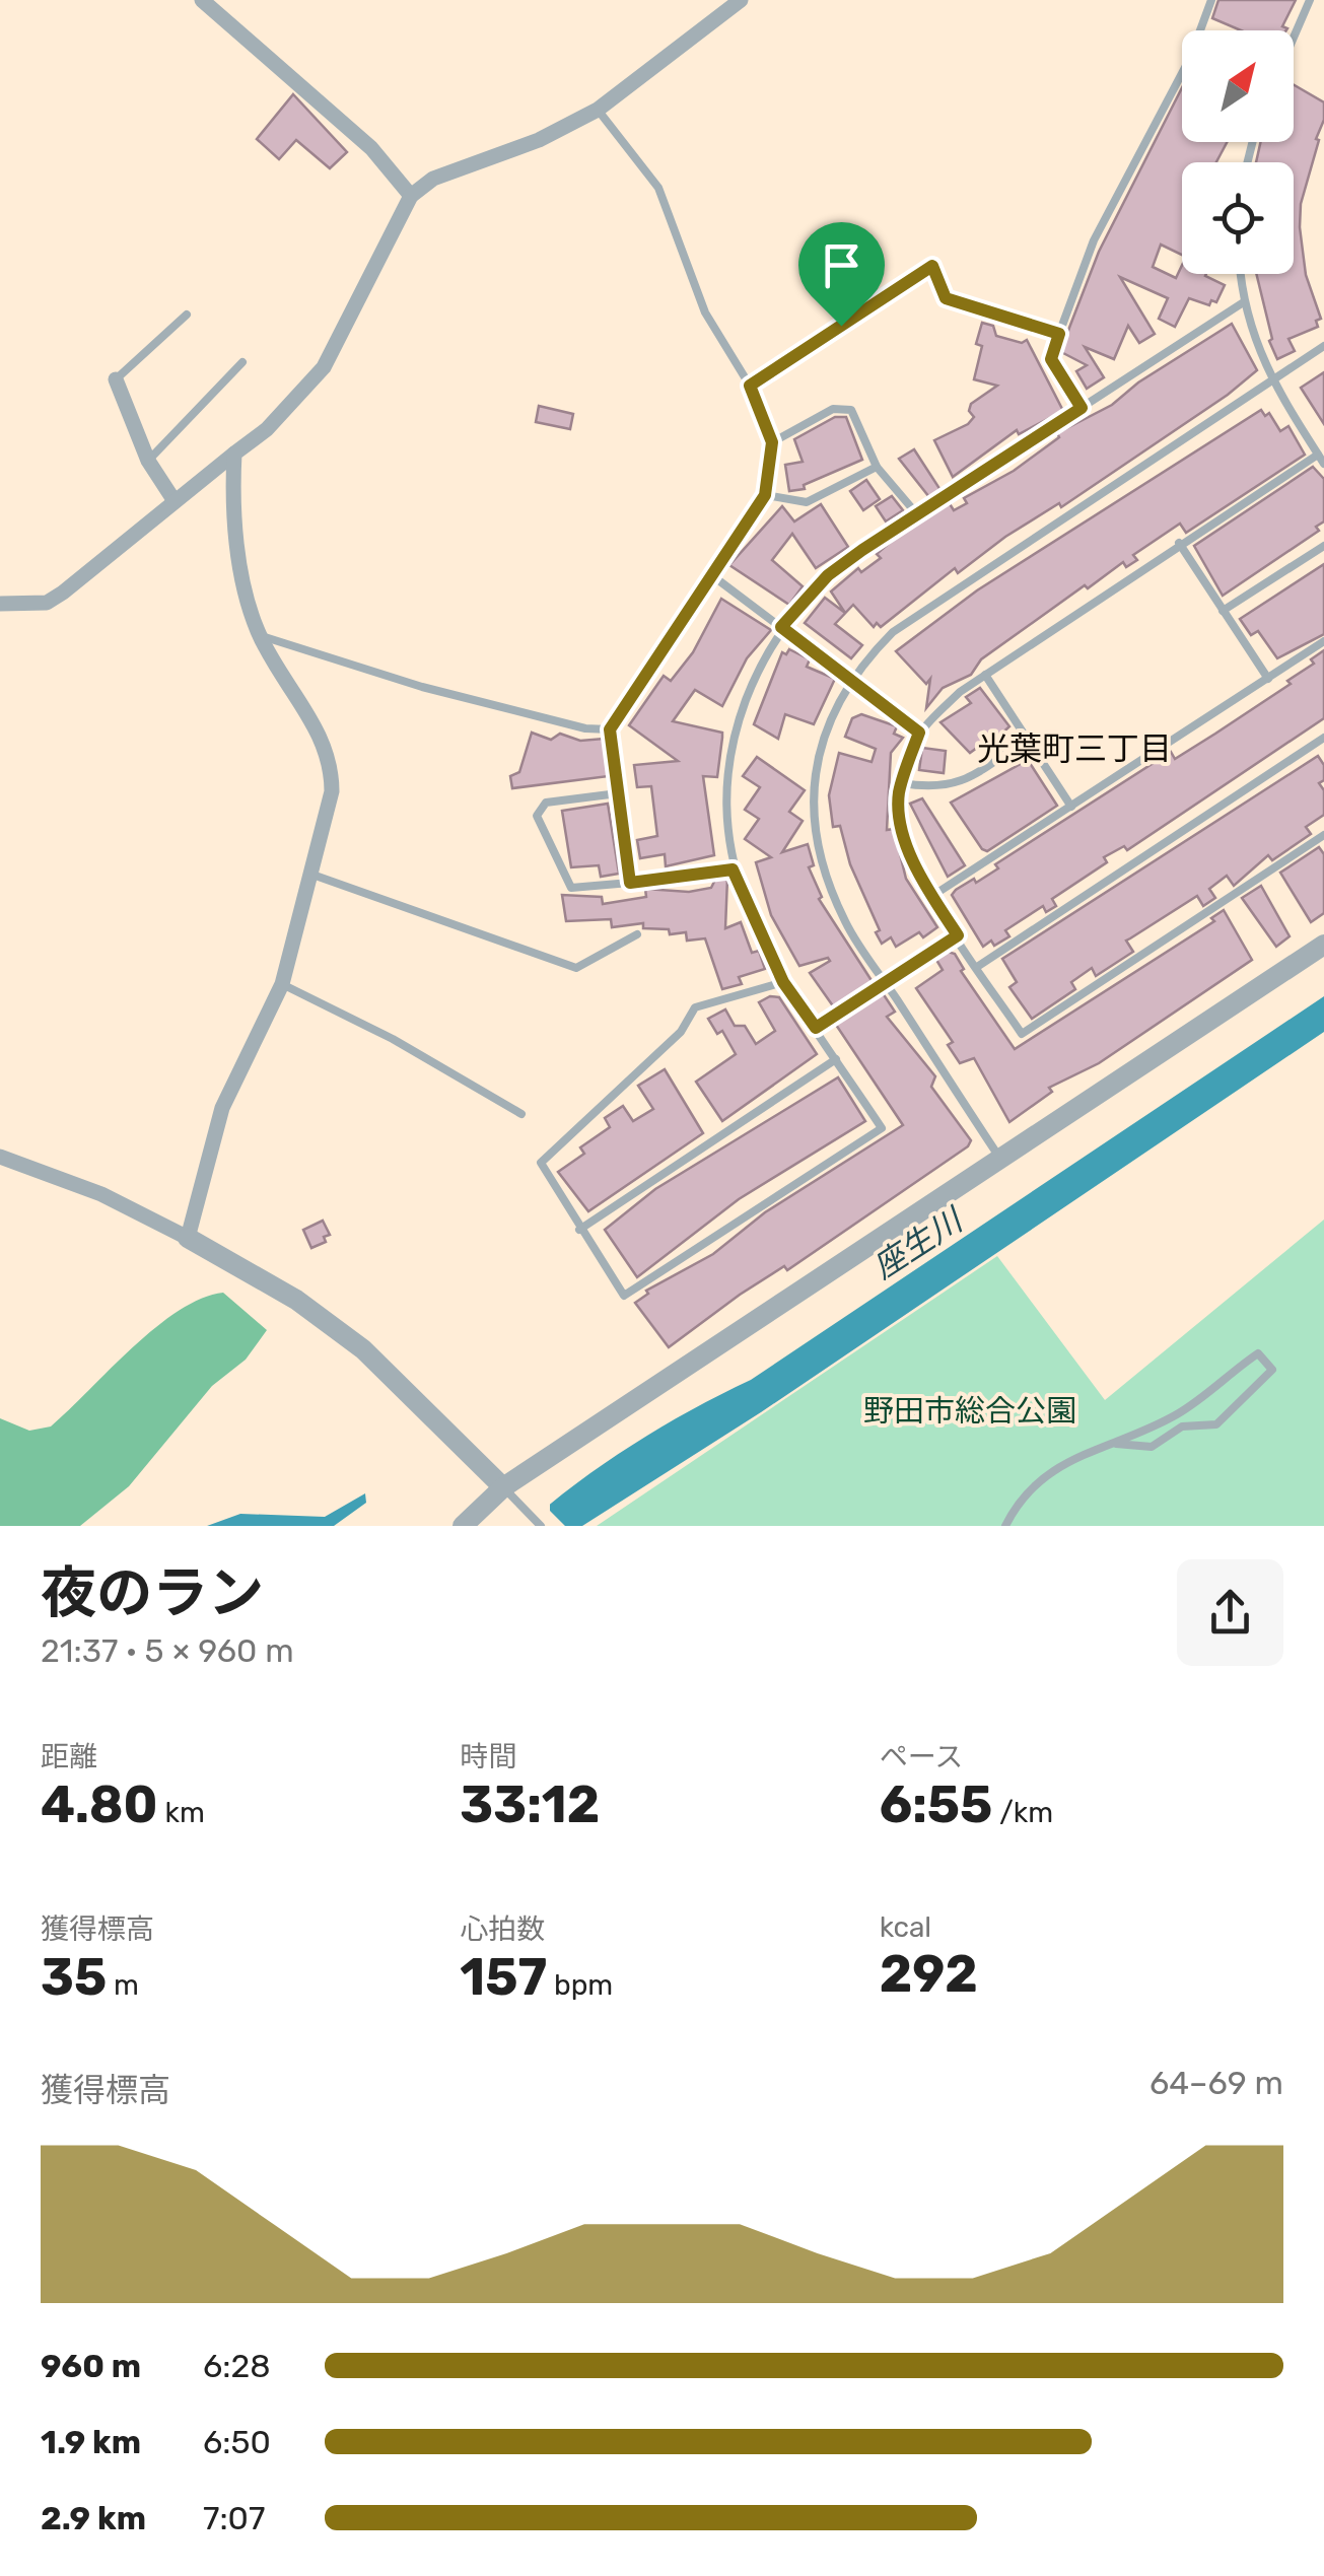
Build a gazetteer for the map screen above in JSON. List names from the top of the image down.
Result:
{
  "districts": ["光葉町三丁目"],
  "water": ["座生川"],
  "parks": ["野田市総合公園"],
  "north": "top right",
  "page": {
    "heading": ["夜のラン", "21:37 · 5 × 960 m"],
    "stats": [
      ["距離", "4.80 km"],
      ["時間", "33:12"],
      ["ペース", "6:55 /km"],
      ["獲得標高", "35 m"],
      ["心拍数", "157 bpm"],
      ["kcal", "292"]
    ],
    "chart": ["獲得標高", "64–69 m"],
    "list": [
      {
        "name": "960 m",
        "note": "6:28"
      },
      {
        "name": "1.9 km",
        "note": "6:50"
      },
      {
        "name": "2.9 km",
        "note": "7:07"
      }
    ]
  }
}
